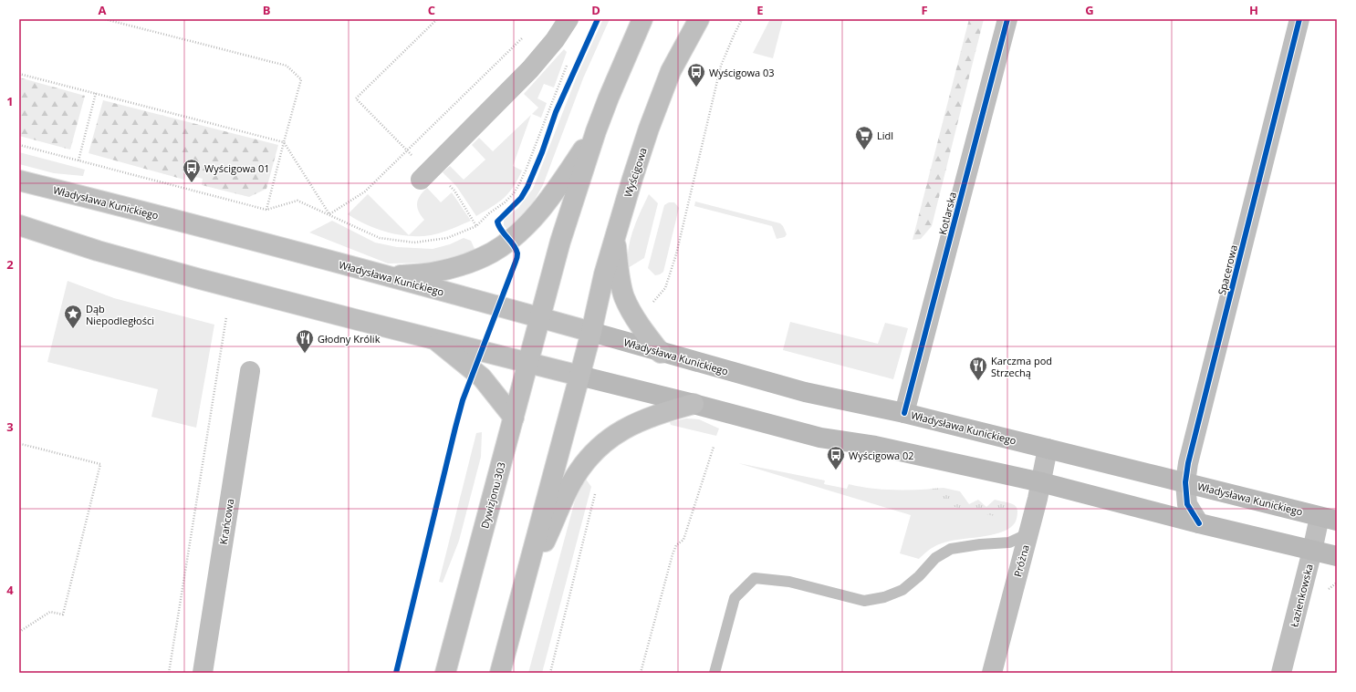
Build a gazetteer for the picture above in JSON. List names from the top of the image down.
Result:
{
  "streets": {
    "main road": [
      "Wyścigowa",
      "Władysława Kunickiego",
      "Kotlarska",
      "Spacerowa",
      "Dywizjonu 303",
      "Krańcowa",
      "Próżna",
      "Łazienkowska"
    ]
  },
  "crossings": [
    ["Wyścigowa", "Władysława Kunickiego"],
    ["Władysława Kunickiego", "Kotlarska"],
    ["Władysława Kunickiego", "Spacerowa"],
    ["Władysława Kunickiego", "Dywizjonu 303"],
    ["Władysława Kunickiego", "Próżna"],
    ["Władysława Kunickiego", "Łazienkowska"]
  ],
  "places": {
    "bus stop": ["Wyścigowa 03", "Wyścigowa 01", "Wyścigowa 02"],
    "supermarket": ["Lidl"],
    "place": ["Dąb Niepodległości"],
    "restaurant": ["Głodny Królik", "Karczma pod Strzechą"]
  },
  "grid": {
    "columns": [
      "A",
      "B",
      "C",
      "D",
      "E",
      "F",
      "G",
      "H"
    ],
    "rows": [
      "1",
      "2",
      "3",
      "4"
    ]
  }
}
